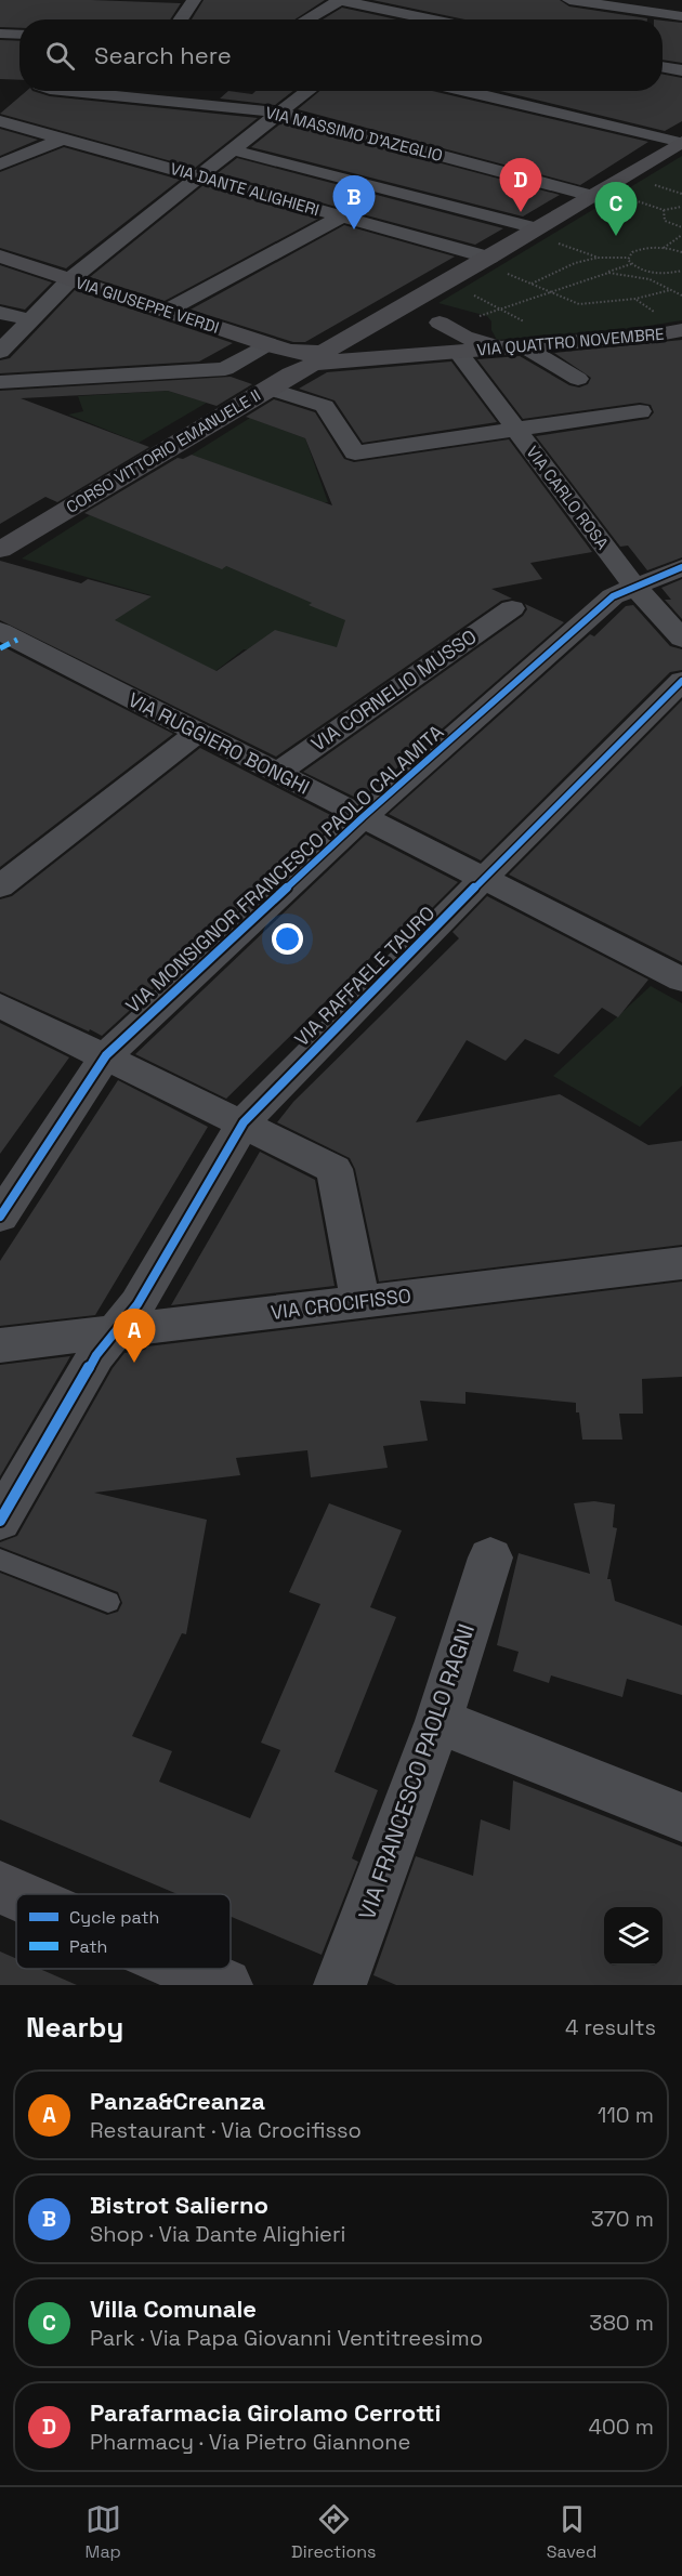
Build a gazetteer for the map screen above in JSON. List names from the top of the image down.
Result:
{
  "streets": {
    "street": [
      "VIA MASSIMO D'AZEGLIO",
      "VIA DANTE ALIGHIERI",
      "VIA GIUSEPPE VERDI",
      "VIA QUATTRO NOVEMBRE",
      "CORSO VITTORIO EMANUELE II",
      "VIA CARLO ROSA",
      "VIA CORNELIO MUSSO",
      "VIA RUGGIERO BONGHI",
      "VIA MONSIGNOR FRANCESCO PAOLO CALAMITA",
      "VIA RAFFAELE TAURO",
      "VIA CROCIFISSO",
      "VIA FRANCESCO PAOLO RAGNI"
    ]
  },
  "crossings": [
    ["VIA QUATTRO NOVEMBRE", "CORSO VITTORIO EMANUELE II"],
    ["VIA QUATTRO NOVEMBRE", "VIA CARLO ROSA"],
    ["VIA CARLO ROSA", "VIA MONSIGNOR FRANCESCO PAOLO CALAMITA"],
    ["VIA CORNELIO MUSSO", "VIA RUGGIERO BONGHI"],
    ["VIA RUGGIERO BONGHI", "VIA MONSIGNOR FRANCESCO PAOLO CALAMITA"],
    ["VIA RUGGIERO BONGHI", "VIA RAFFAELE TAURO"],
    ["VIA RAFFAELE TAURO", "VIA CROCIFISSO"]
  ],
  "legend": ["Cycle path", "Path"],
  "page": {
    "search": "Search here",
    "pins": [
      "D",
      "B",
      "C",
      "A"
    ],
    "heading": ["Nearby", "4 results"],
    "list": [
      {
        "mark": "A",
        "name": "Panza&Creanza",
        "note": "Restaurant · Via Crocifisso",
        "value": "110 m"
      },
      {
        "mark": "B",
        "name": "Bistrot Salierno",
        "note": "Shop · Via Dante Alighieri",
        "value": "370 m"
      },
      {
        "mark": "C",
        "name": "Villa Comunale",
        "note": "Park · Via Papa Giovanni Ventitreesimo",
        "value": "380 m"
      },
      {
        "mark": "D",
        "name": "Parafarmacia Girolamo Cerrotti",
        "note": "Pharmacy · Via Pietro Giannone",
        "value": "400 m"
      }
    ],
    "nav": ["Map", "Directions", "Saved"]
  }
}
